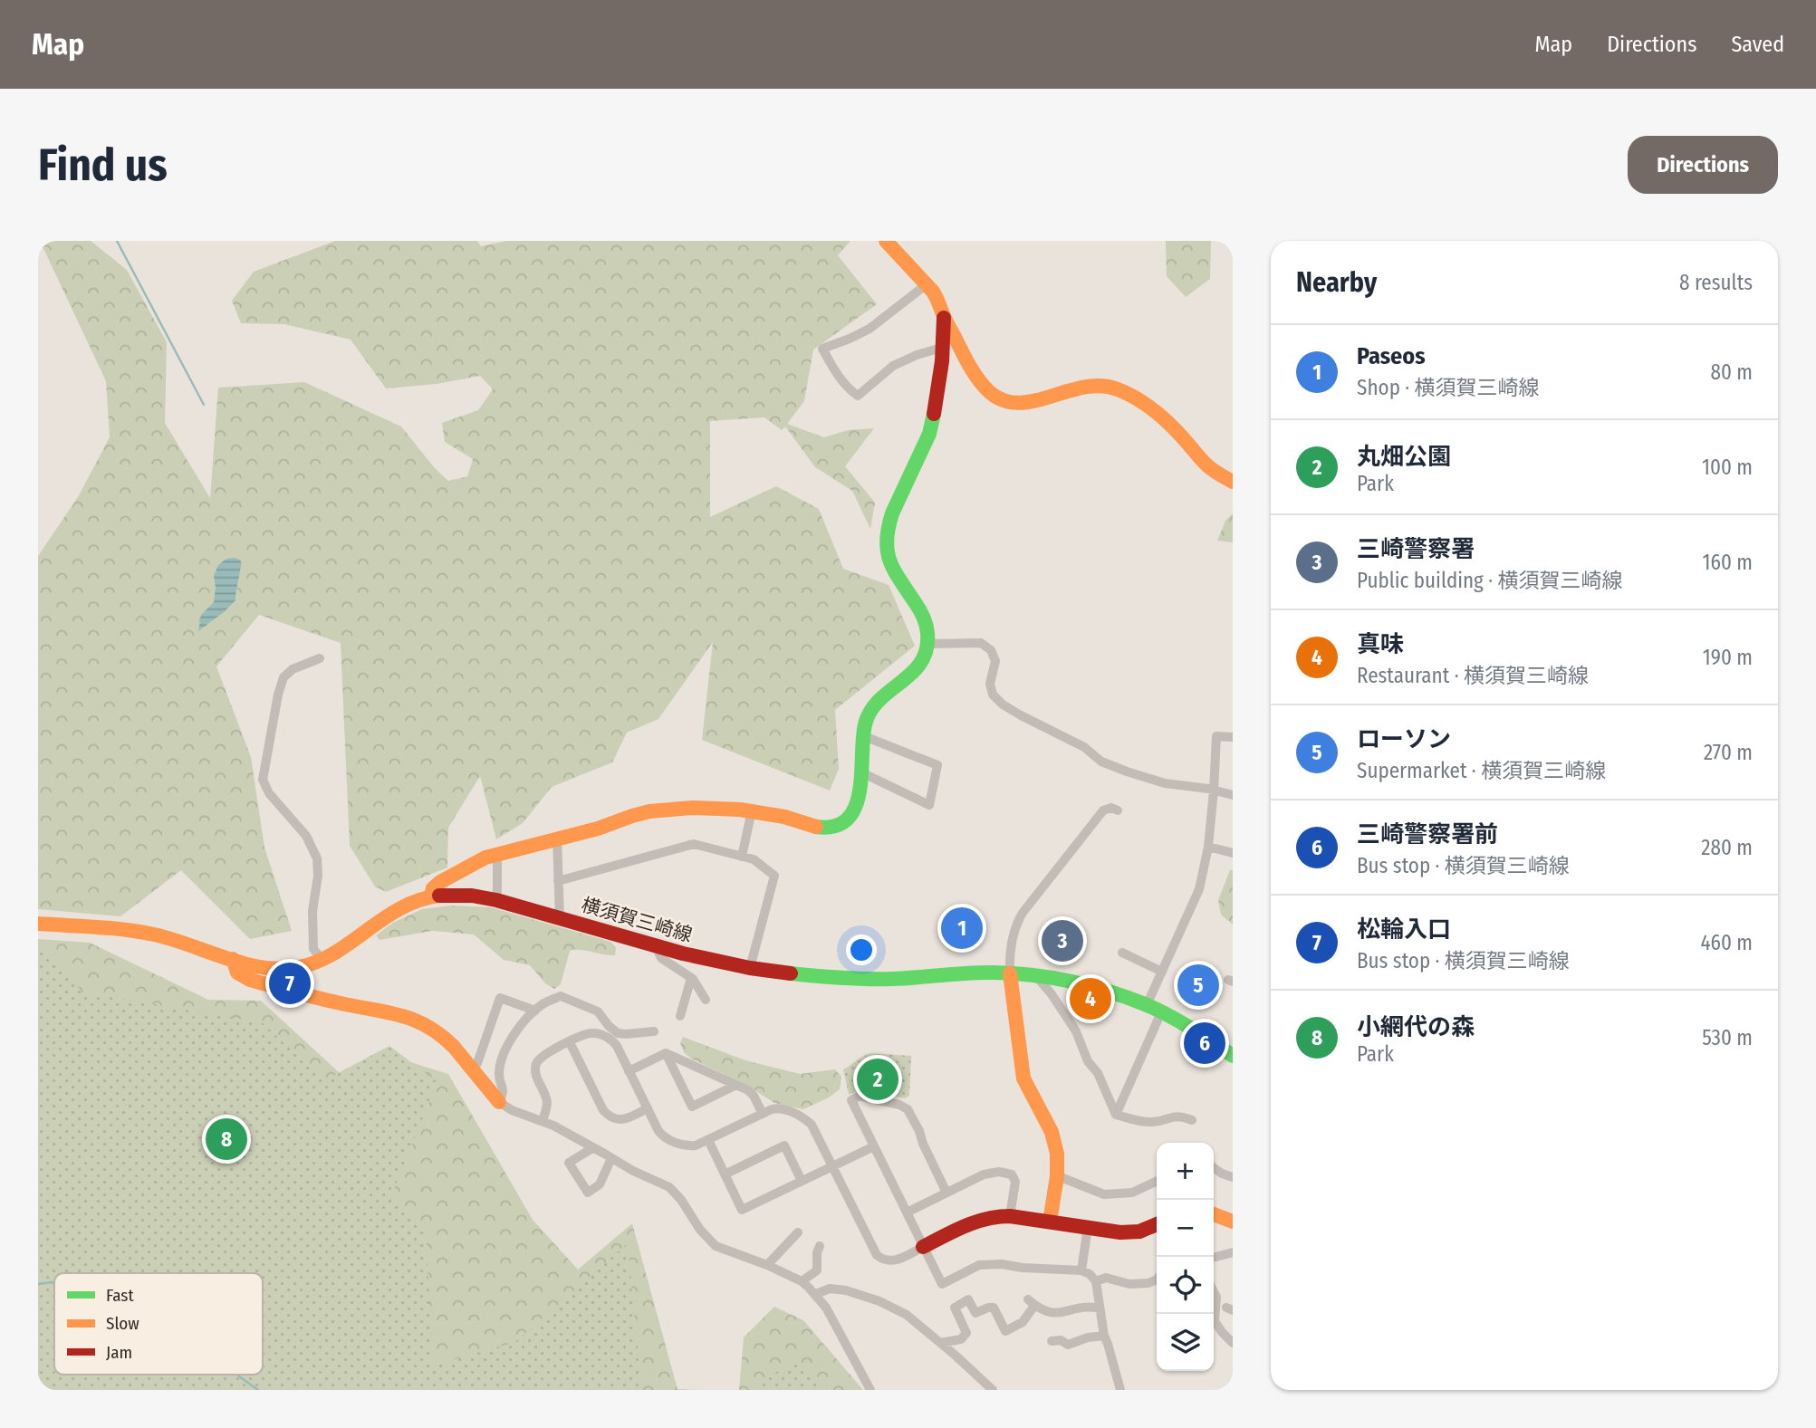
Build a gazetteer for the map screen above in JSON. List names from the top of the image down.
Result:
{
  "streets": {
    "street": ["横須賀三崎線"]
  },
  "legend": ["Fast", "Slow", "Jam"],
  "page": {
    "header": "Map",
    "nav": ["Map", "Directions", "Saved"],
    "buttons": "Directions",
    "title": "Find us",
    "heading": ["Nearby", "8 results"],
    "list": [
      {
        "mark": "1",
        "name": "Paseos",
        "note": "Shop · 横須賀三崎線",
        "value": "80 m"
      },
      {
        "mark": "2",
        "name": "丸畑公園",
        "note": "Park",
        "value": "100 m"
      },
      {
        "mark": "3",
        "name": "三崎警察署",
        "note": "Public building · 横須賀三崎線",
        "value": "160 m"
      },
      {
        "mark": "4",
        "name": "真味",
        "note": "Restaurant · 横須賀三崎線",
        "value": "190 m"
      },
      {
        "mark": "5",
        "name": "ローソン",
        "note": "Supermarket · 横須賀三崎線",
        "value": "270 m"
      },
      {
        "mark": "6",
        "name": "三崎警察署前",
        "note": "Bus stop · 横須賀三崎線",
        "value": "280 m"
      },
      {
        "mark": "7",
        "name": "松輪入口",
        "note": "Bus stop · 横須賀三崎線",
        "value": "460 m"
      },
      {
        "mark": "8",
        "name": "小網代の森",
        "note": "Park",
        "value": "530 m"
      }
    ],
    "pins": [
      "1",
      "3",
      "7",
      "5",
      "4",
      "6",
      "2",
      "8"
    ],
    "map_buttons": ["+", "−"]
  }
}
